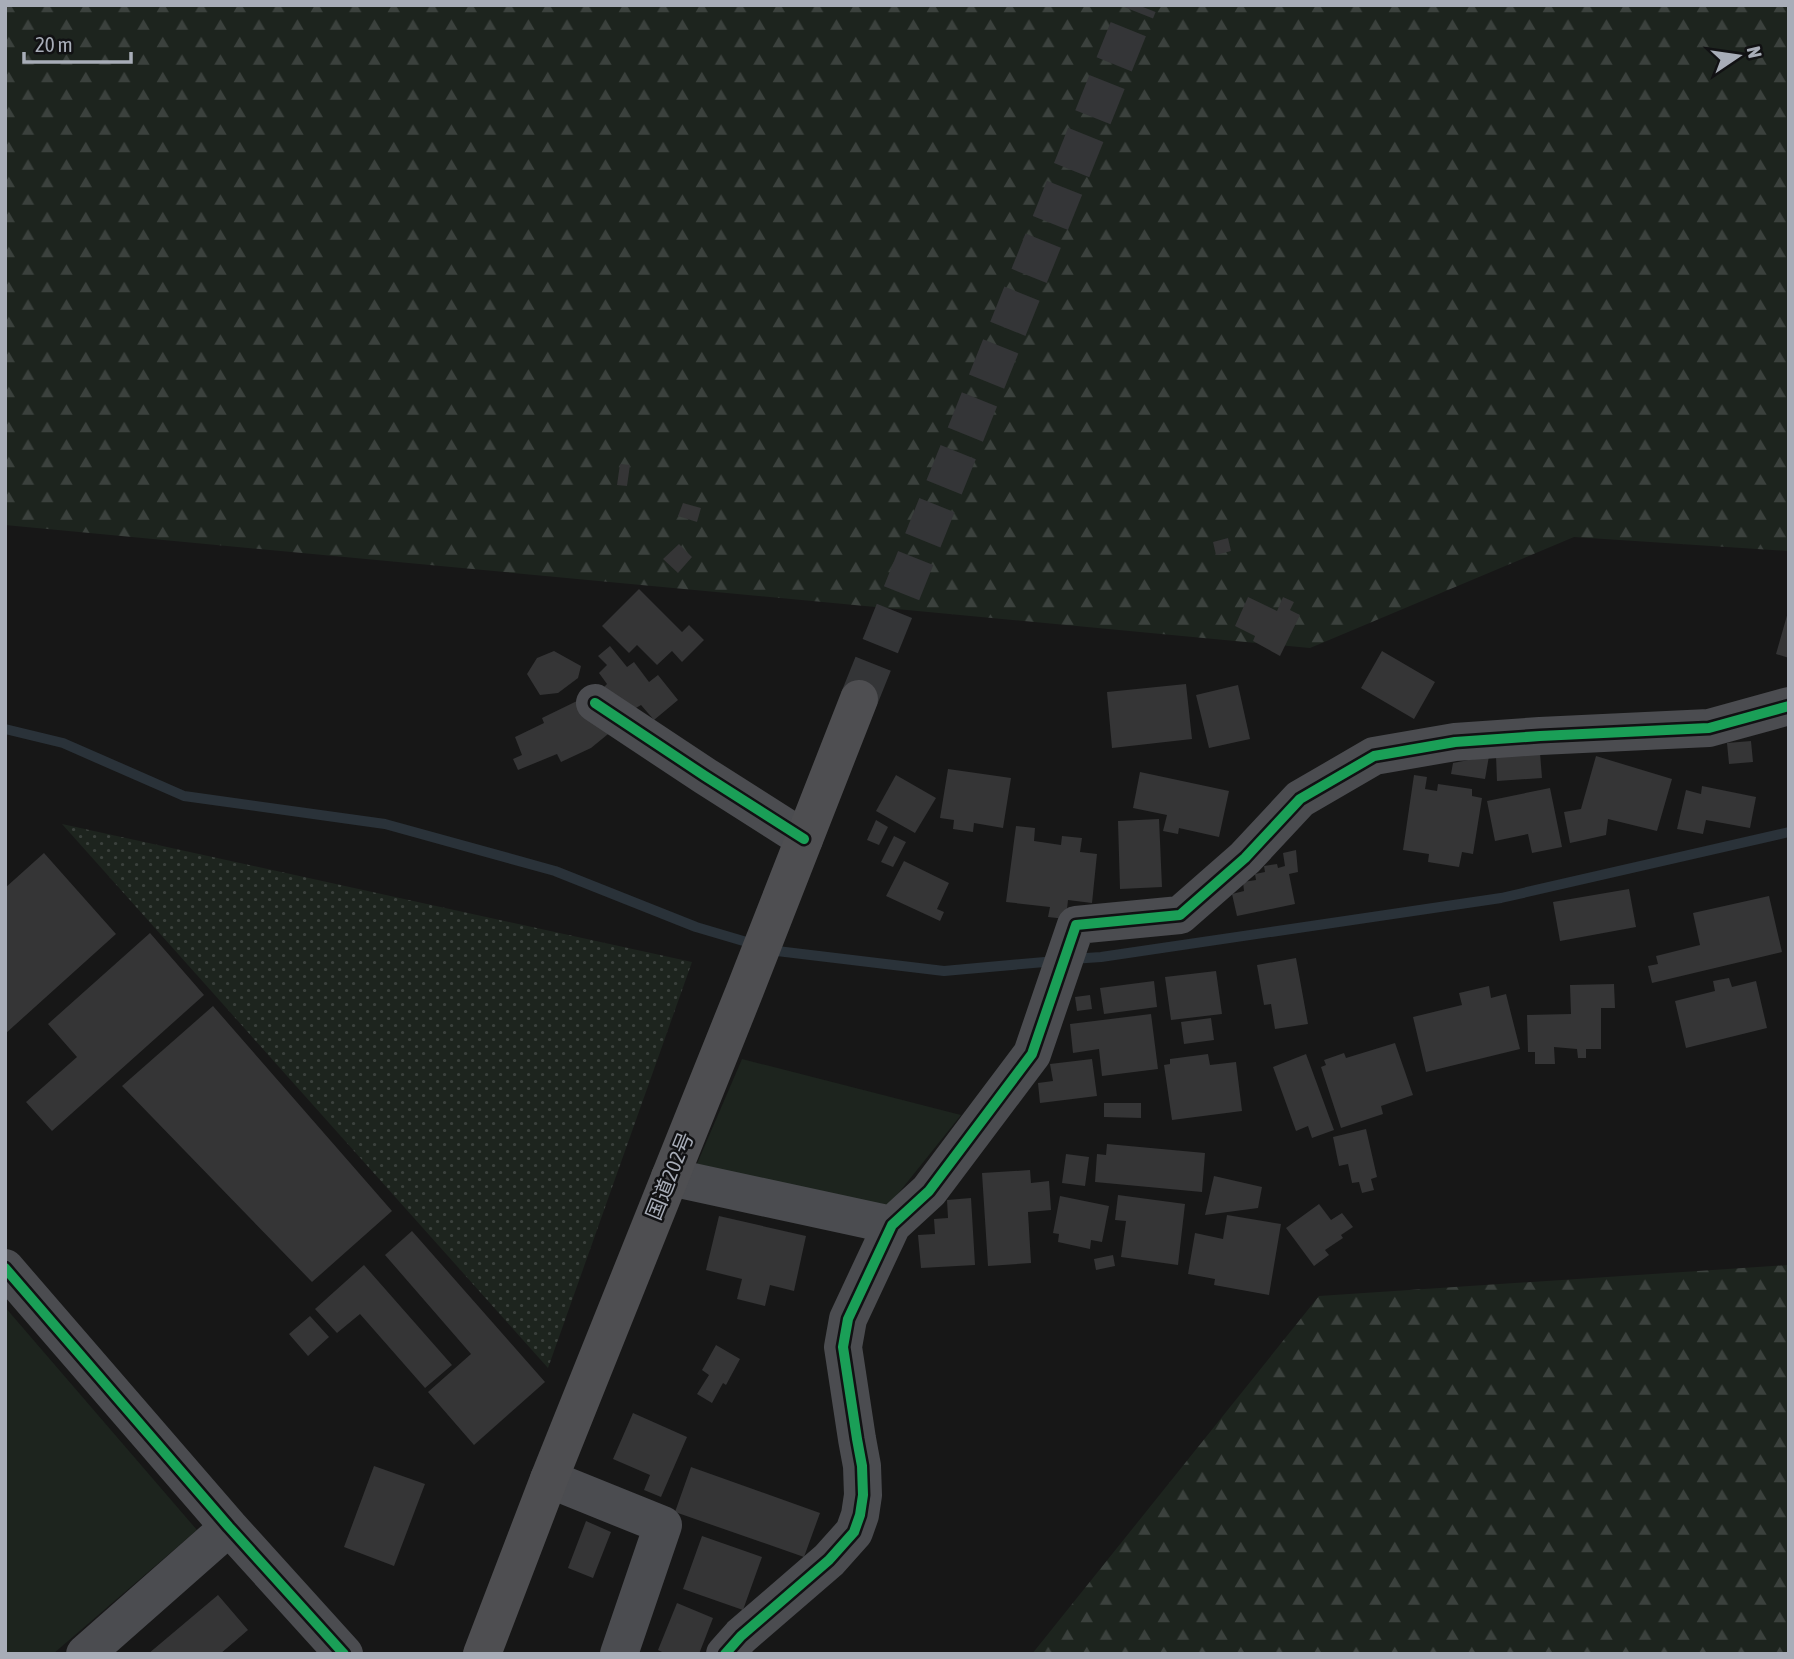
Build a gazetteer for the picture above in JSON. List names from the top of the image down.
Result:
{
  "streets": {
    "highway": ["国道202号"]
  },
  "scale_bar": "20 m",
  "north": "right"
}
